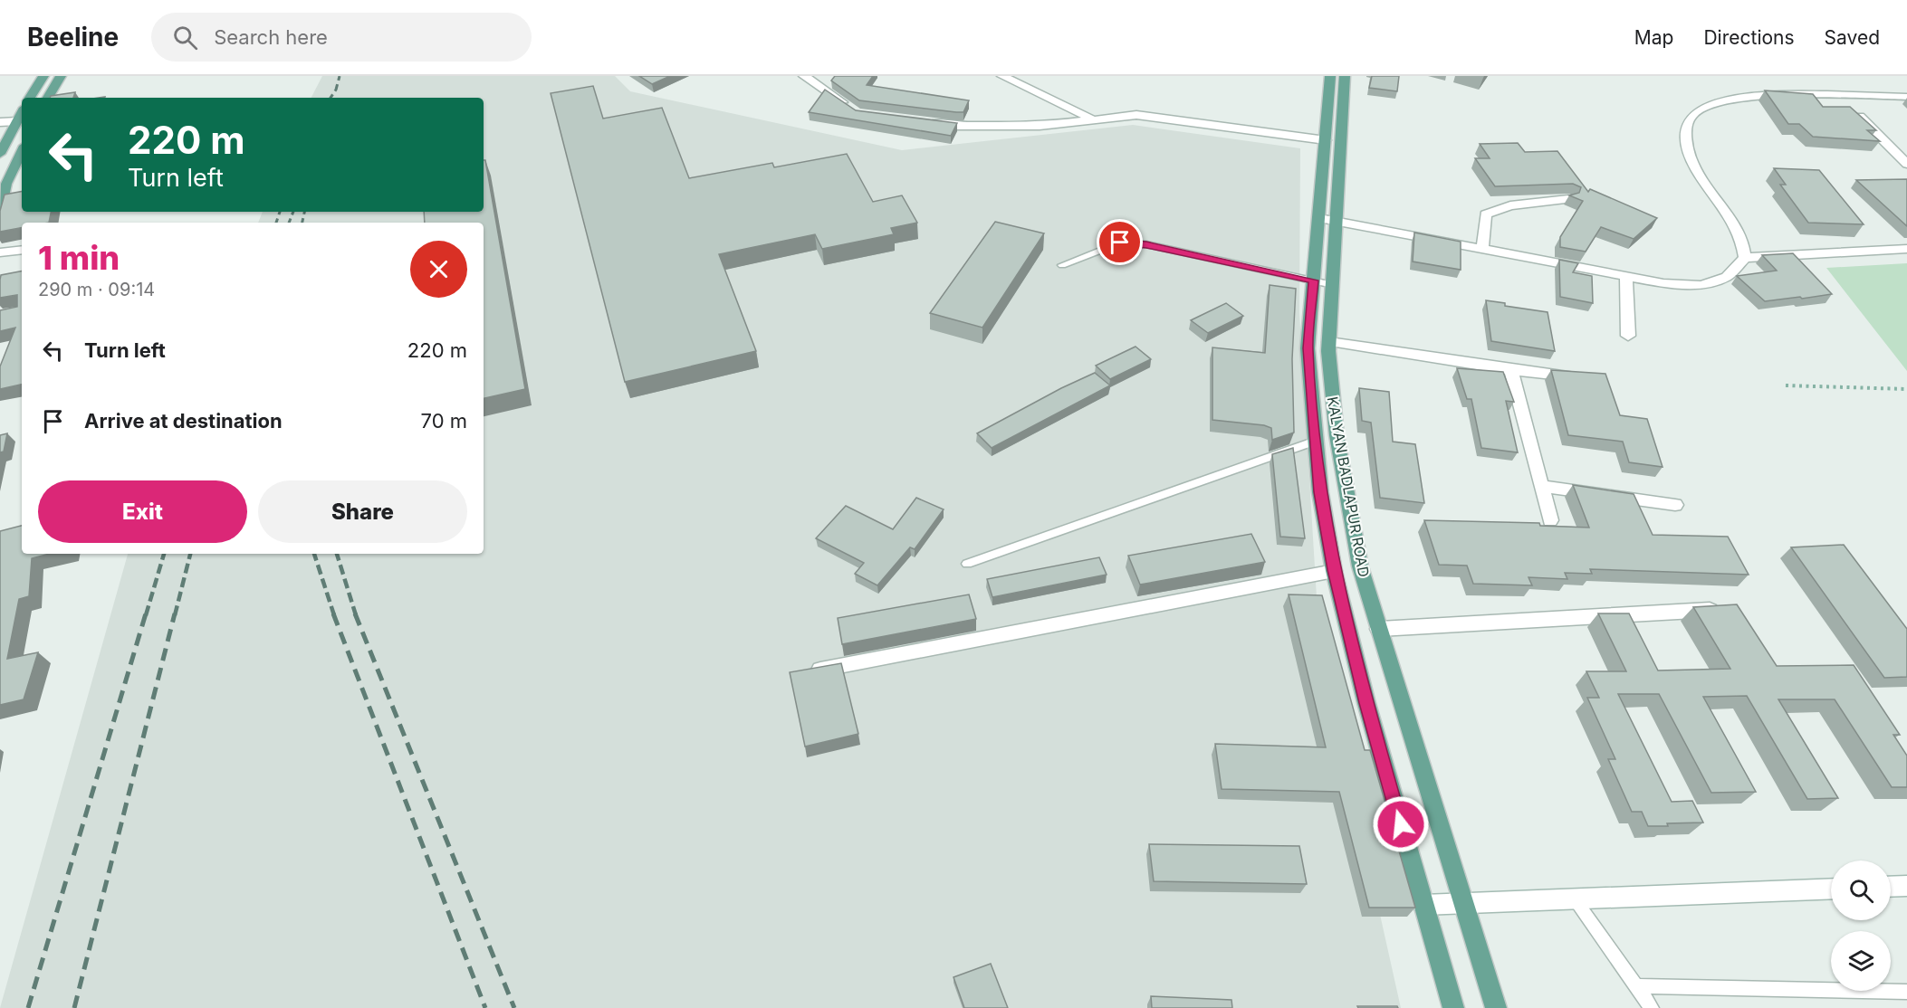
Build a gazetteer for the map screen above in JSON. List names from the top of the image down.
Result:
{
  "streets": {
    "main road": ["KALYAN BADLAPUR ROAD"]
  },
  "page": {
    "header": "Beeline",
    "search": "Search here",
    "nav": ["Map", "Directions", "Saved"],
    "turn": ["220 m", "Turn left"],
    "heading": ["1 min", "290 m · 09:14"],
    "list": [
      {
        "name": "Turn left",
        "value": "220 m"
      },
      {
        "name": "Arrive at destination",
        "value": "70 m"
      }
    ],
    "buttons": ["Exit", "Share"]
  }
}
